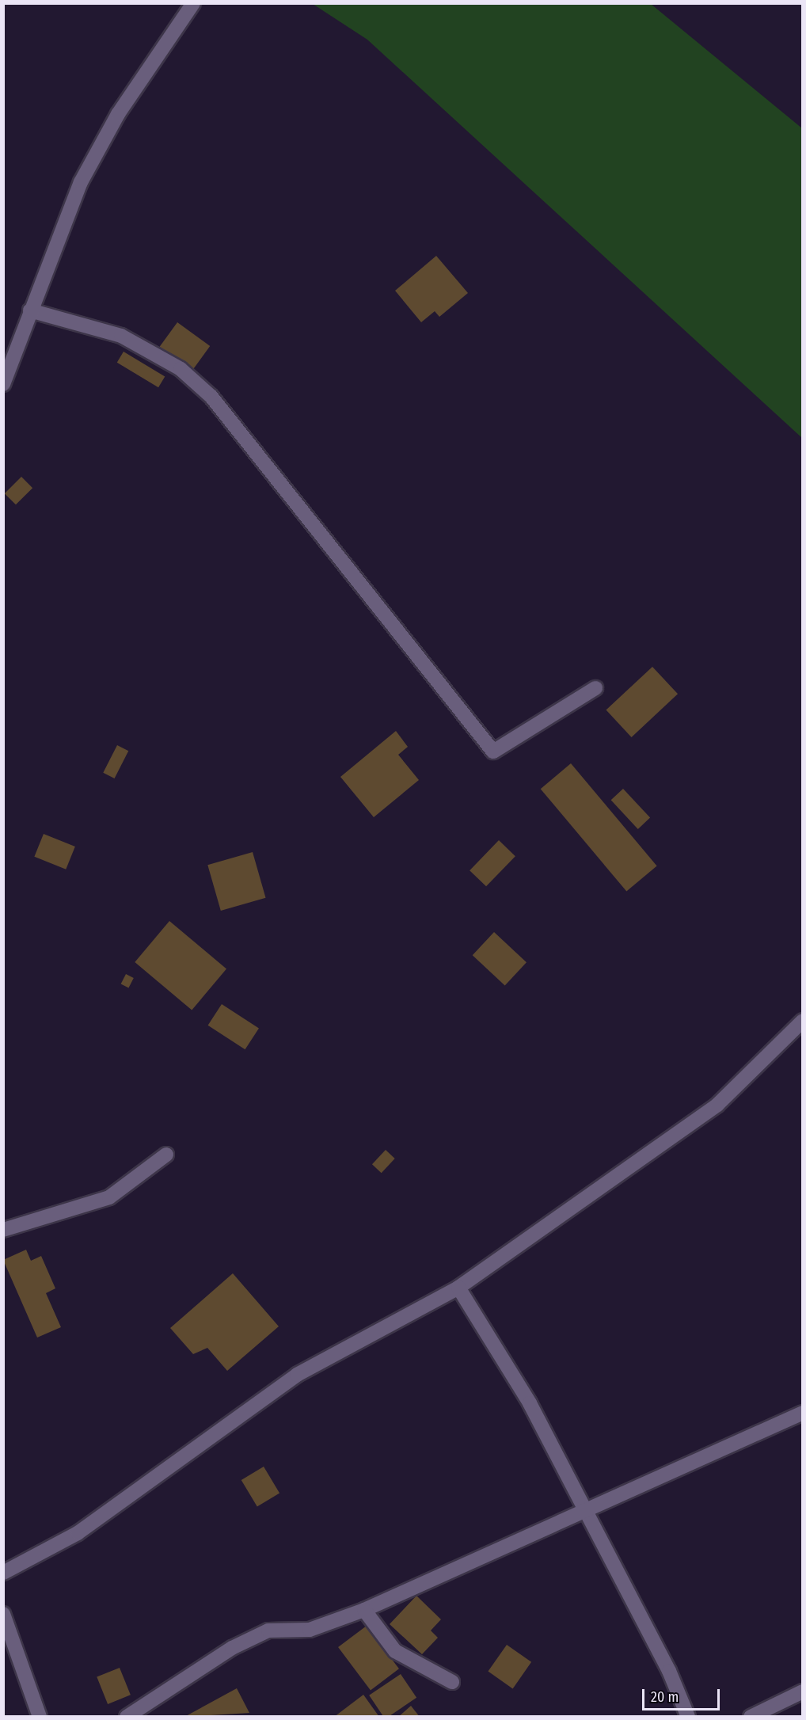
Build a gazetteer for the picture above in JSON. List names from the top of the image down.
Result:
{
  "scale_bar": "20 m"
}
